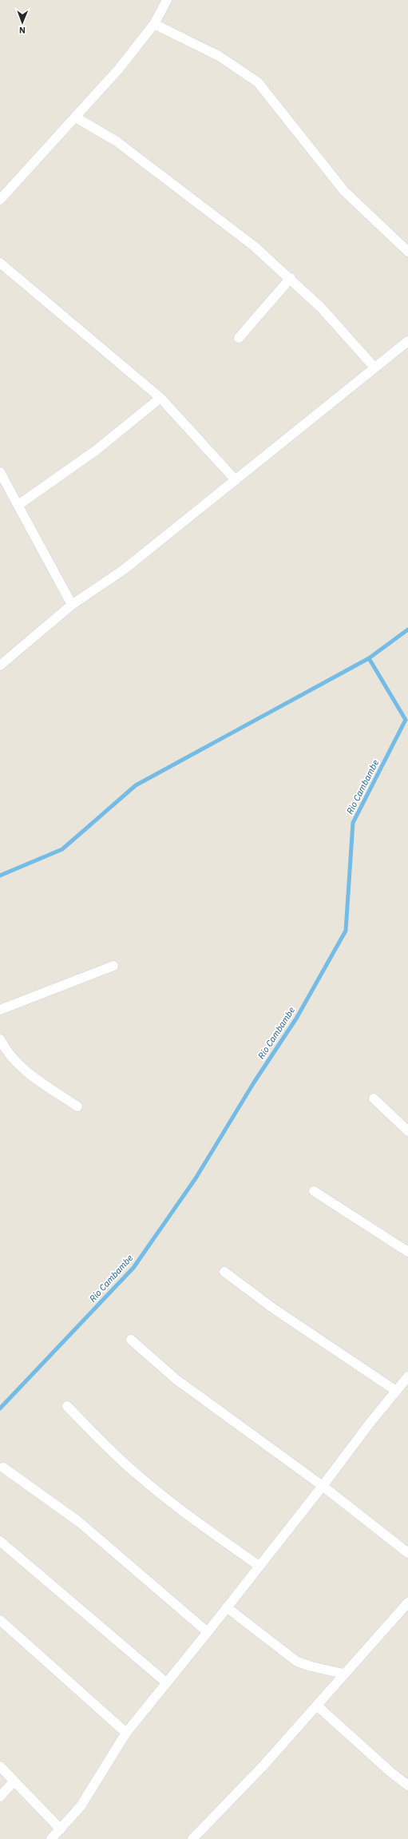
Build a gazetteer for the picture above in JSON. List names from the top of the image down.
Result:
{
  "water": ["Rio Cambambe"],
  "north": "bottom"
}
